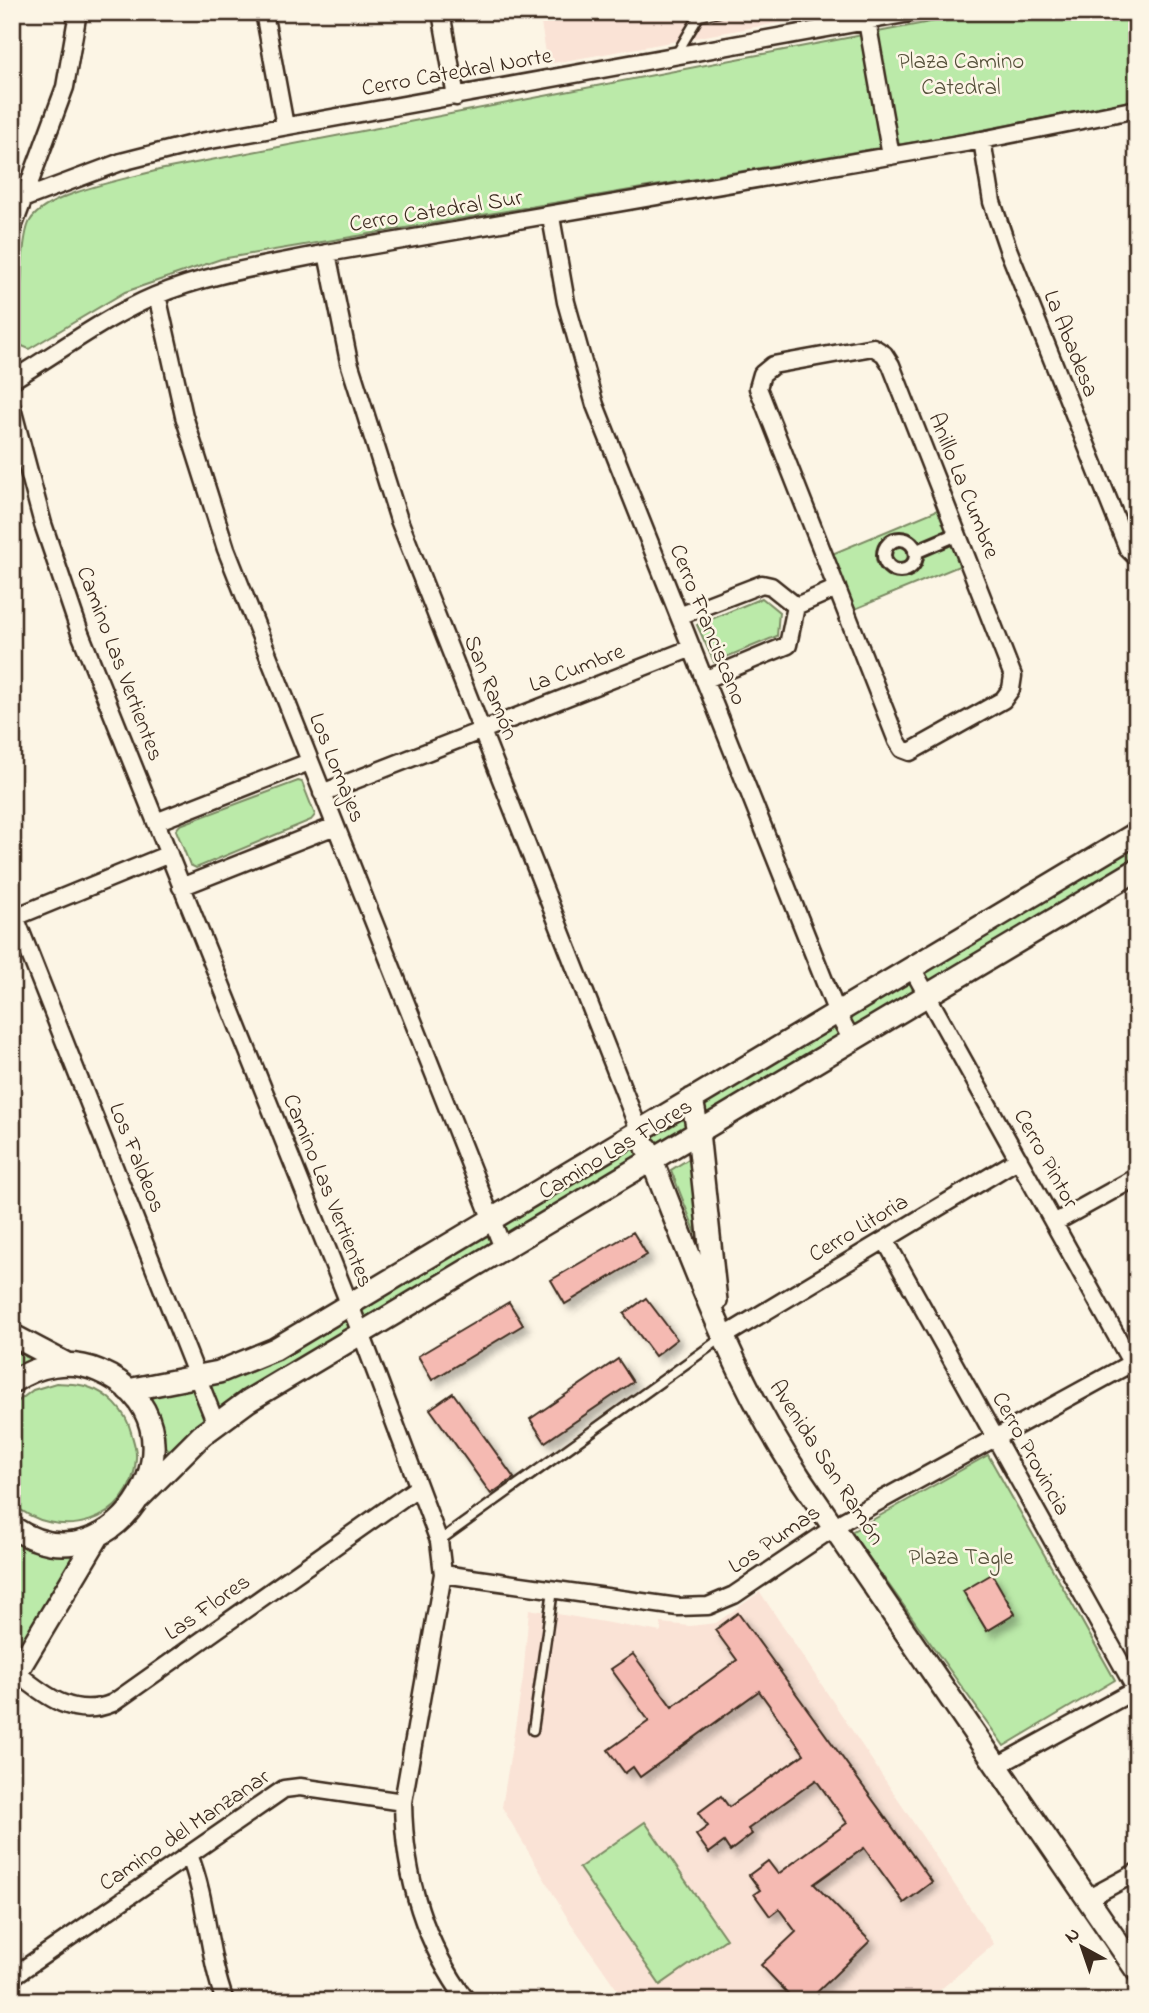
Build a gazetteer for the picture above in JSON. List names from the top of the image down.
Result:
{
  "streets": {
    "street": [
      "Cerro Catedral Norte",
      "Cerro Catedral Sur",
      "La Abadesa",
      "Anillo La Cumbre",
      "Cerro Franciscano",
      "Camino Las Vertientes",
      "La Cumbre",
      "San Ramón",
      "Los Lomajes",
      "Camino Las Flores",
      "Los Faldeos",
      "Cerro Pintor",
      "Cerro Litoria",
      "Cerro Provincia",
      "Avenida San Ramón",
      "Los Pumas",
      "Las Flores",
      "Camino del Manzanar"
    ]
  },
  "crossings": [
    ["Cerro Catedral Sur", "La Abadesa"],
    ["Cerro Catedral Sur", "Cerro Franciscano"],
    ["Cerro Catedral Sur", "San Ramón"],
    ["Cerro Catedral Sur", "Los Lomajes"],
    ["Cerro Franciscano", "La Cumbre"],
    ["Cerro Franciscano", "Camino Las Flores"],
    ["Camino Las Vertientes", "Camino Las Flores"],
    ["Camino Las Vertientes", "Los Pumas"],
    ["Camino Las Vertientes", "Las Flores"],
    ["Camino Las Vertientes", "Camino del Manzanar"],
    ["La Cumbre", "San Ramón"],
    ["La Cumbre", "Los Lomajes"],
    ["San Ramón", "Camino Las Flores"],
    ["San Ramón", "Avenida San Ramón"],
    ["Los Lomajes", "Camino Las Flores"],
    ["Camino Las Flores", "Los Faldeos"],
    ["Camino Las Flores", "Cerro Pintor"],
    ["Camino Las Flores", "Avenida San Ramón"],
    ["Cerro Pintor", "Cerro Litoria"],
    ["Cerro Pintor", "Los Pumas"],
    ["Cerro Litoria", "Cerro Provincia"],
    ["Cerro Litoria", "Avenida San Ramón"],
    ["Cerro Provincia", "Los Pumas"],
    ["Avenida San Ramón", "Los Pumas"]
  ],
  "parks": ["Plaza Camino Catedral", "Plaza Tagle"],
  "north": "top left"
}
